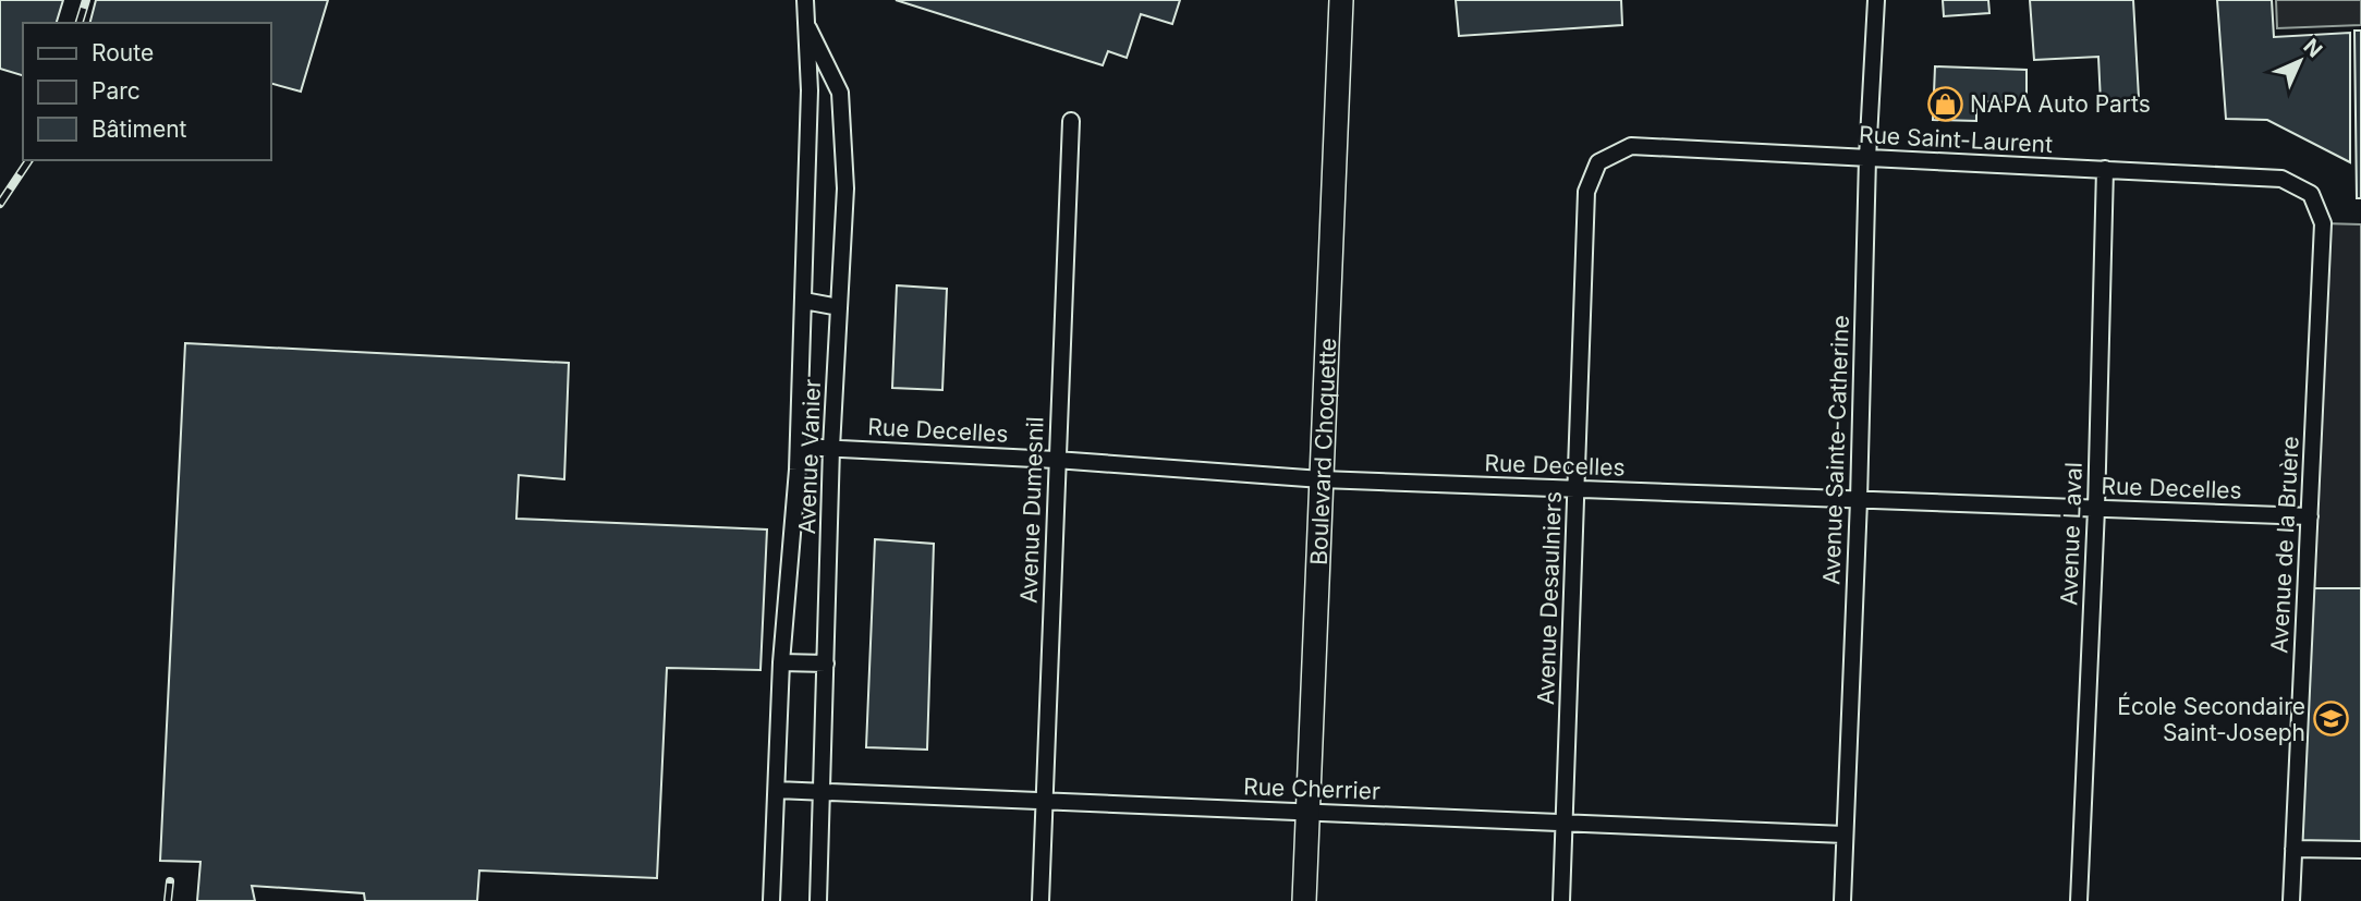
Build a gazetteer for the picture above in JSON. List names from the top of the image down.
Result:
{
  "streets": {
    "main road": ["Boulevard Choquette"],
    "street": [
      "Rue Saint-Laurent",
      "Rue Decelles",
      "Avenue Sainte-Catherine",
      "Avenue Vanier",
      "Avenue Dumesnil",
      "Avenue Laval",
      "Avenue de la Bruère",
      "Avenue Desaulniers",
      "Rue Cherrier"
    ]
  },
  "crossings": [
    ["Rue Saint-Laurent", "Avenue Sainte-Catherine"],
    ["Rue Saint-Laurent", "Avenue Laval"],
    ["Rue Saint-Laurent", "Avenue de la Bruère"],
    ["Rue Saint-Laurent", "Avenue Desaulniers"],
    ["Rue Decelles", "Boulevard Choquette"],
    ["Rue Decelles", "Avenue Sainte-Catherine"],
    ["Rue Decelles", "Avenue Vanier"],
    ["Rue Decelles", "Avenue Dumesnil"],
    ["Rue Decelles", "Avenue Laval"],
    ["Rue Decelles", "Avenue de la Bruère"],
    ["Rue Decelles", "Avenue Desaulniers"],
    ["Boulevard Choquette", "Rue Cherrier"],
    ["Avenue Sainte-Catherine", "Rue Cherrier"],
    ["Avenue Vanier", "Rue Cherrier"],
    ["Avenue Dumesnil", "Rue Cherrier"],
    ["Avenue Desaulniers", "Rue Cherrier"]
  ],
  "places": {
    "shop": ["NAPA Auto Parts"],
    "school or university": ["École Secondaire Saint-Joseph"]
  },
  "legend": ["Route", "Parc", "Bâtiment"],
  "north": "top right"
}
